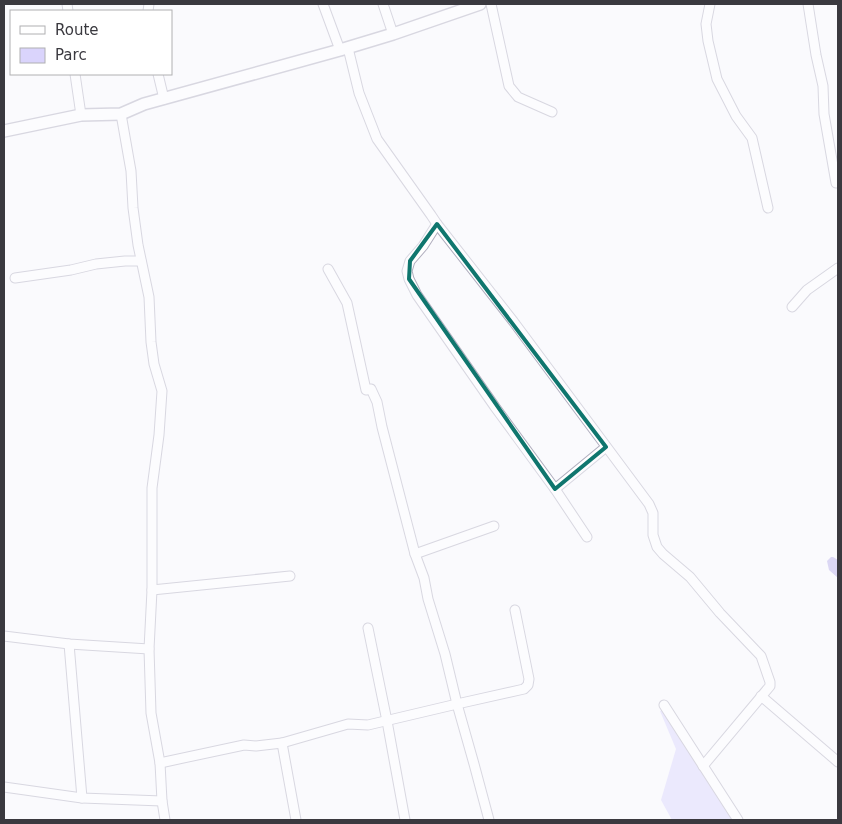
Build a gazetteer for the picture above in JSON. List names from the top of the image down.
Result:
{
  "legend": ["Route", "Parc"]
}
